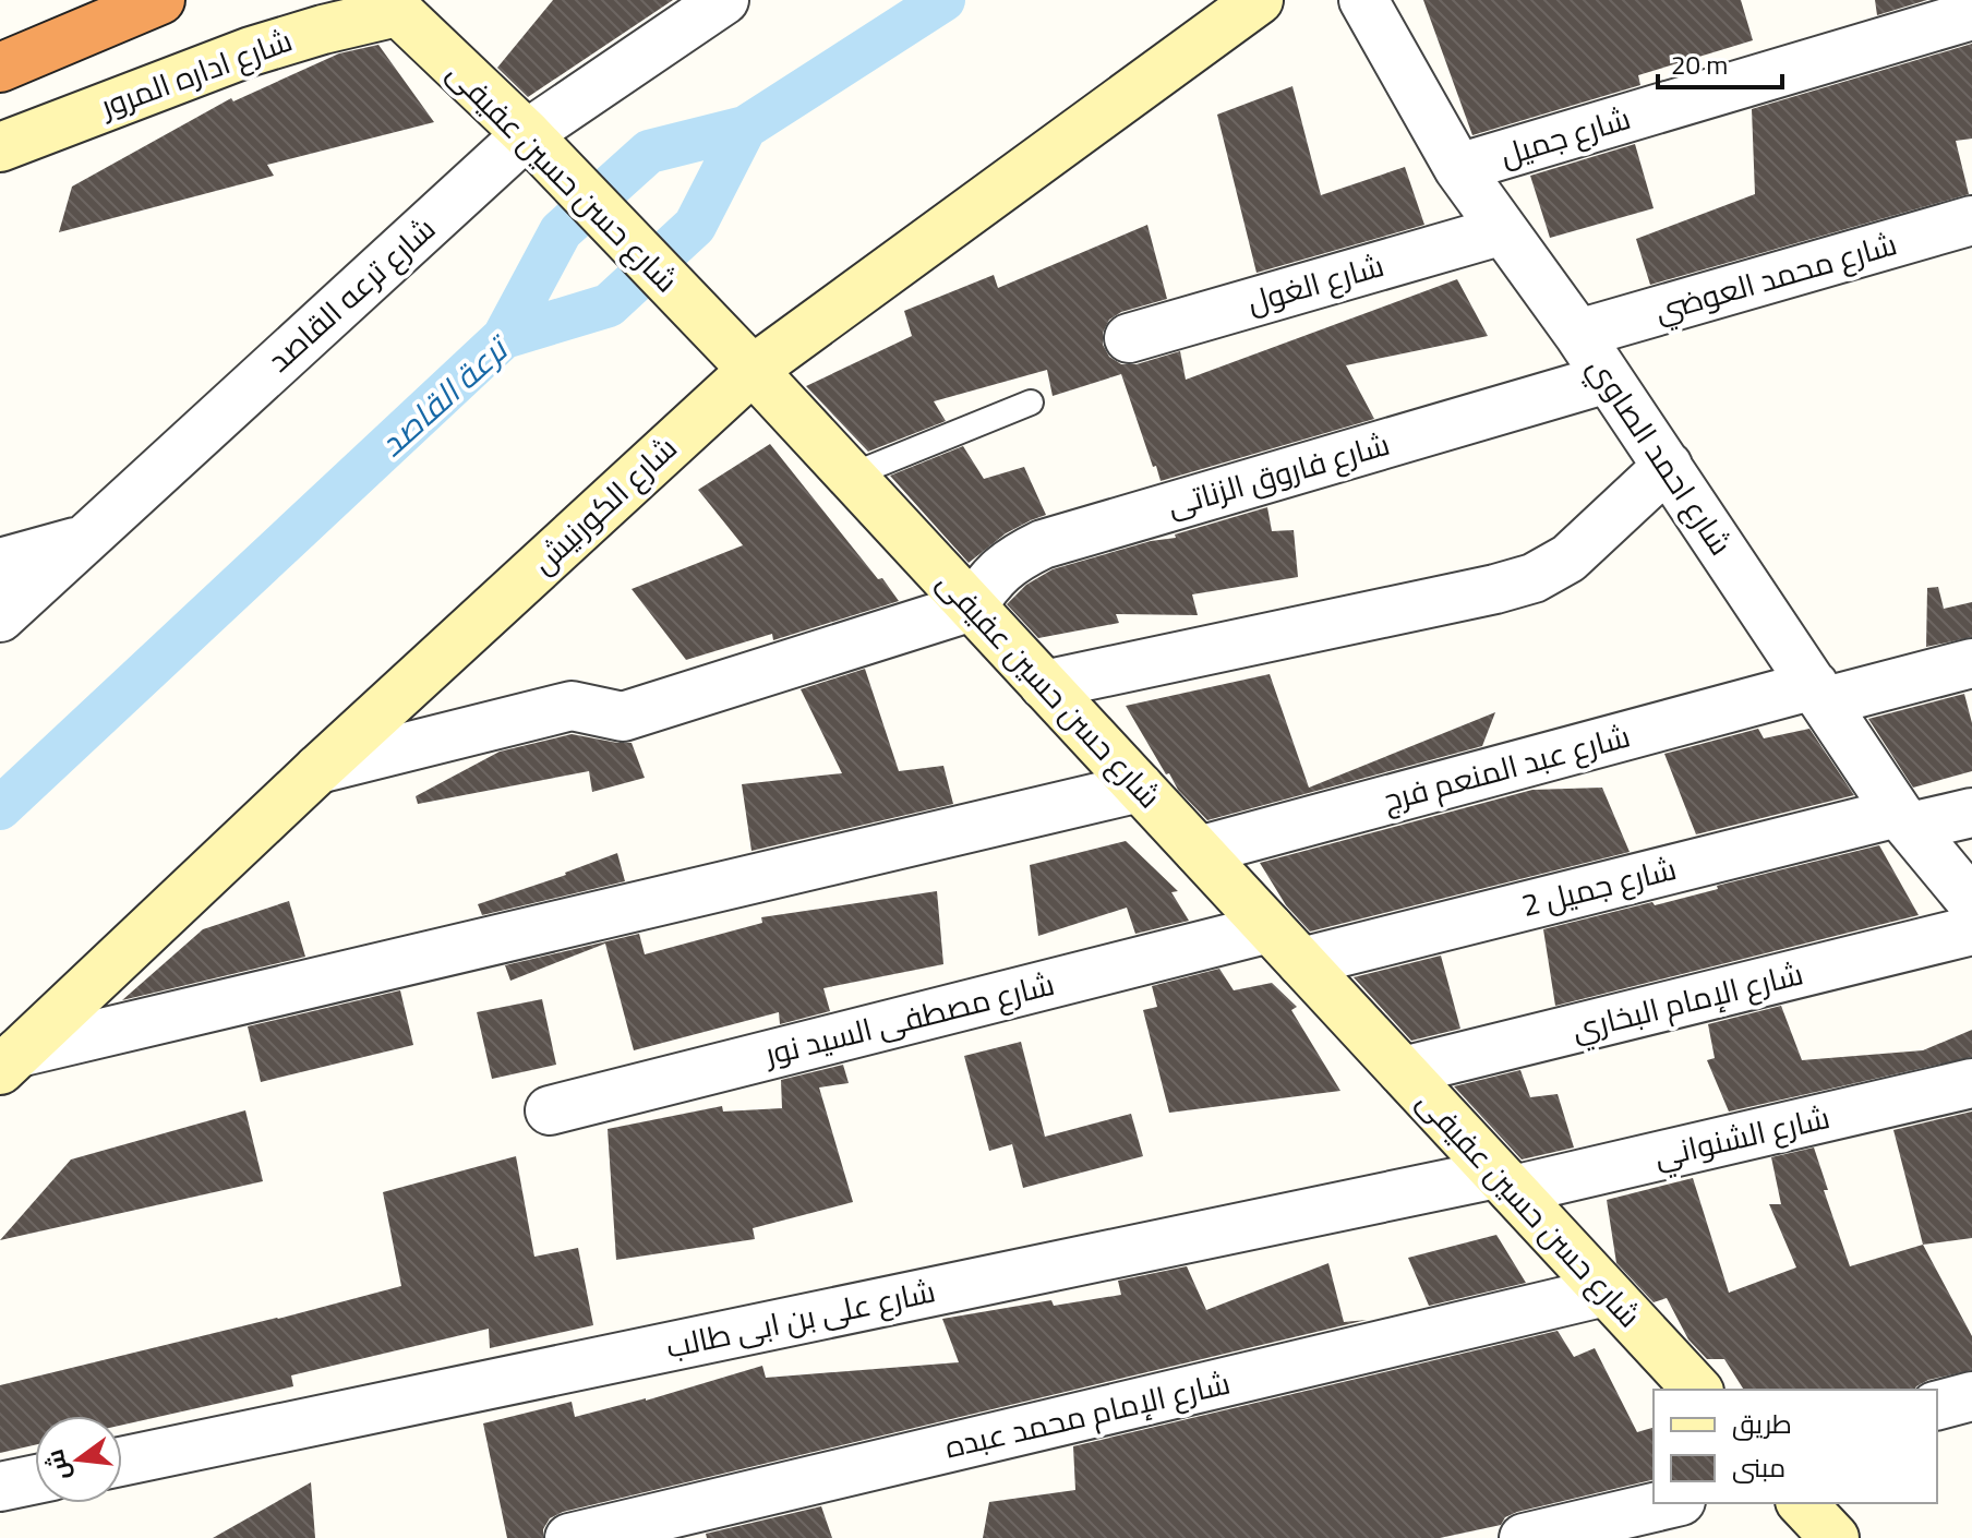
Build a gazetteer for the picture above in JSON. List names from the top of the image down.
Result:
{
  "streets": {
    "street": [
      "شارع اداره المرور",
      "شارع جميل",
      "شارع حسن حسين عفيفى",
      "شارع محمد العوضي",
      "شارع الغول",
      "شارع ترعه القاصد",
      "شارع احمد الصاوي",
      "شارع فاروق الزناتى",
      "شارع الكورنيش",
      "شارع عبد المنعم فرج",
      "شارع جميل 2",
      "شارع الإمام البخاري",
      "شارع مصطفى السيد نور",
      "شارع الشنواني",
      "شارع على بن ابى طالب",
      "شارع الإمام محمد عبده"
    ]
  },
  "crossings": [
    ["شارع اداره المرور", "شارع حسن حسين عفيفى"],
    ["شارع جميل", "شارع احمد الصاوي"],
    ["شارع حسن حسين عفيفى", "شارع ترعه القاصد"],
    ["شارع حسن حسين عفيفى", "شارع فاروق الزناتى"],
    ["شارع حسن حسين عفيفى", "شارع الكورنيش"],
    ["شارع حسن حسين عفيفى", "شارع عبد المنعم فرج"],
    ["شارع حسن حسين عفيفى", "شارع جميل 2"],
    ["شارع حسن حسين عفيفى", "شارع الإمام البخاري"],
    ["شارع حسن حسين عفيفى", "شارع مصطفى السيد نور"],
    ["شارع حسن حسين عفيفى", "شارع الشنواني"],
    ["شارع حسن حسين عفيفى", "شارع على بن ابى طالب"],
    ["شارع حسن حسين عفيفى", "شارع الإمام محمد عبده"],
    ["شارع محمد العوضي", "شارع احمد الصاوي"],
    ["شارع الغول", "شارع احمد الصاوي"],
    ["شارع احمد الصاوي", "شارع فاروق الزناتى"],
    ["شارع احمد الصاوي", "شارع عبد المنعم فرج"],
    ["شارع احمد الصاوي", "شارع جميل 2"],
    ["شارع جميل 2", "شارع مصطفى السيد نور"],
    ["شارع الشنواني", "شارع على بن ابى طالب"]
  ],
  "water": ["ترعة القاصد"],
  "legend": ["طريق", "مبنى"],
  "scale_bar": "20 m",
  "north": "left"
}
